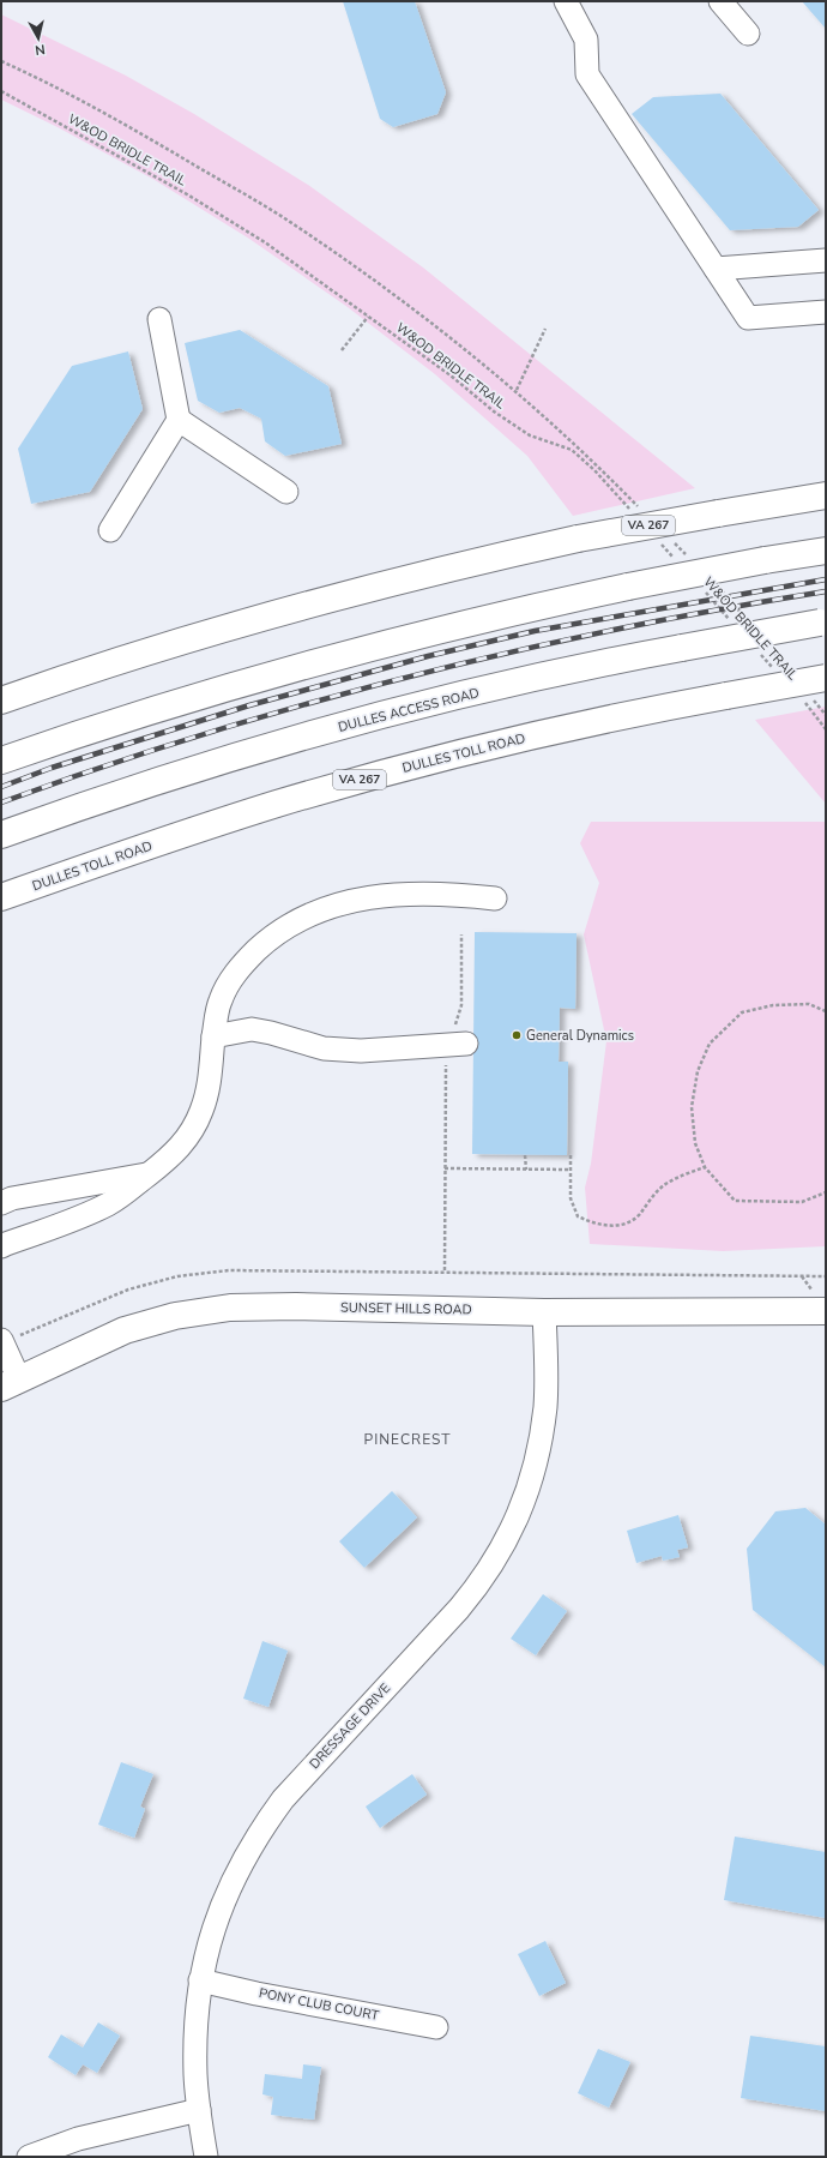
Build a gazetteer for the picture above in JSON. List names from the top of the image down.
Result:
{
  "streets": {
    "main road": [
      "VA 267",
      "DULLES ACCESS ROAD",
      "DULLES TOLL ROAD",
      "SUNSET HILLS ROAD"
    ],
    "street": ["DRESSAGE DRIVE", "PONY CLUB COURT"],
    "path": ["W&OD BRIDLE TRAIL"]
  },
  "crossings": [
    ["SUNSET HILLS ROAD", "DRESSAGE DRIVE"],
    ["DRESSAGE DRIVE", "PONY CLUB COURT"]
  ],
  "districts": ["PINECREST"],
  "places": ["General Dynamics"],
  "north": "bottom"
}
